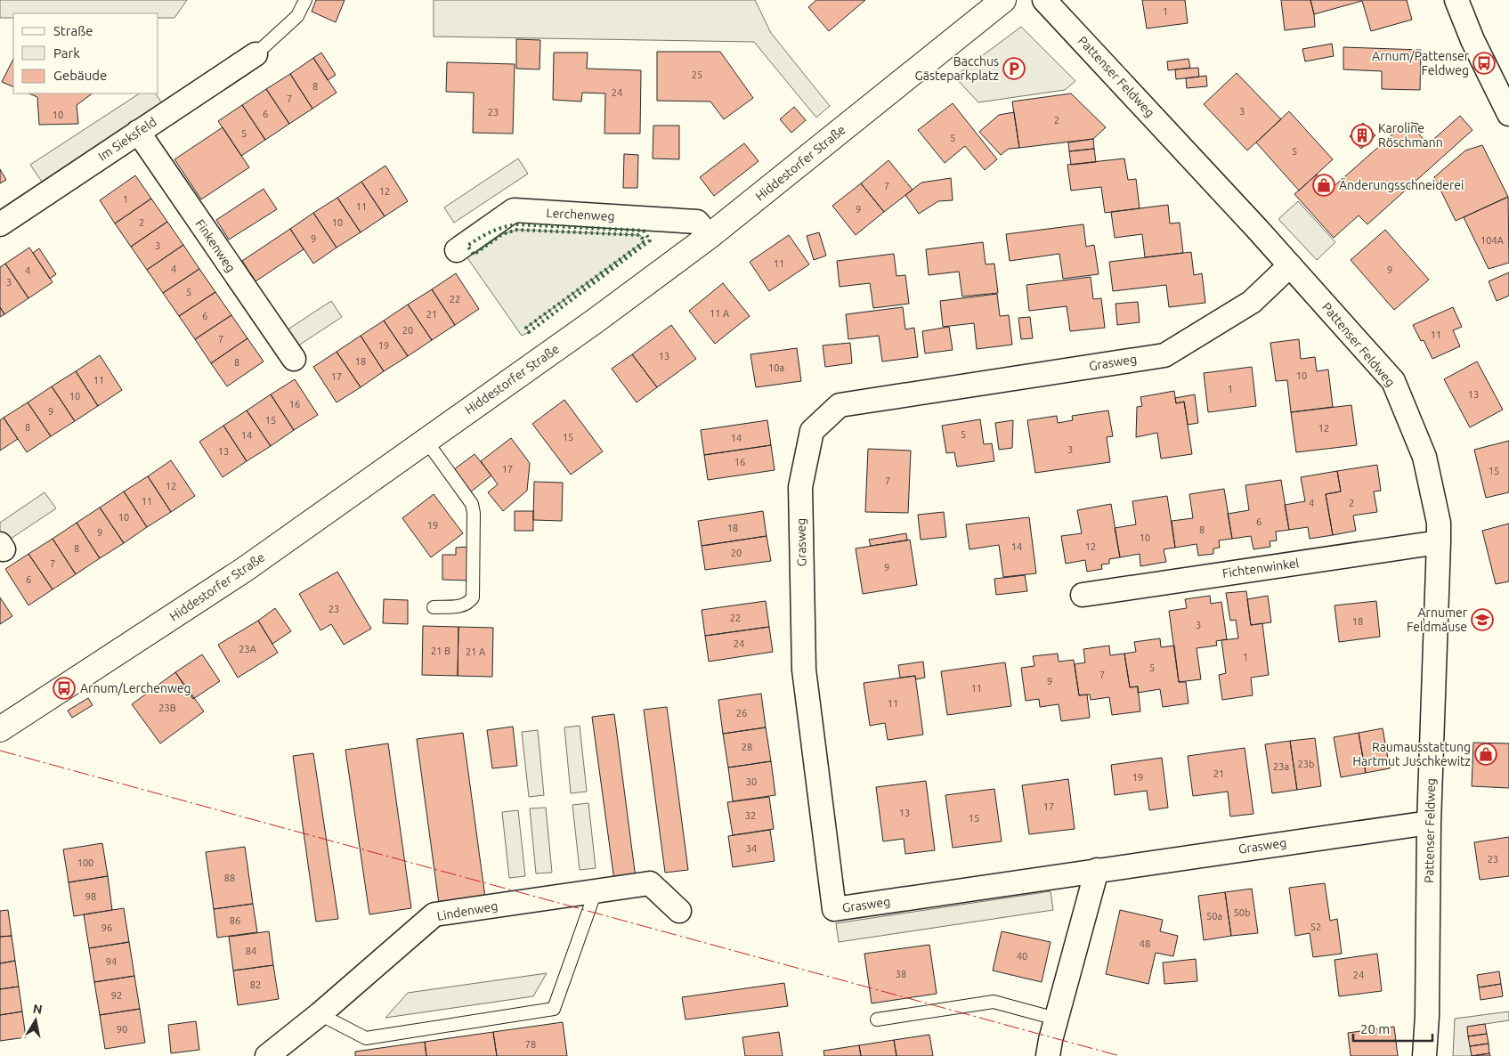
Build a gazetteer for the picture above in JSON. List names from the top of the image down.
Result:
{
  "streets": {
    "main road": ["Hiddestorfer Straße"],
    "street": [
      "Pattenser Feldweg",
      "Im Sieksfeld",
      "Lerchenweg",
      "Finkenweg",
      "Grasweg",
      "Fichtenwinkel",
      "Lindenweg"
    ]
  },
  "crossings": [
    ["Pattenser Feldweg", "Grasweg"],
    ["Pattenser Feldweg", "Fichtenwinkel"],
    ["Im Sieksfeld", "Finkenweg"],
    ["Hiddestorfer Straße", "Lerchenweg"]
  ],
  "places": {
    "bus stop": ["Arnum/Pattenser Feldweg", "Arnum/Lerchenweg"],
    "parking": ["Bacchus Gästeparkplatz"],
    "building": ["Karoline Röschmann"],
    "shop": ["Änderungsschneiderei", "Raumausstattung Hartmut Juschkewitz"],
    "school or university": ["Arnumer Feldmäuse"]
  },
  "house_numbers": [
    "1",
    "25",
    "8",
    "24",
    "7",
    "3",
    "23",
    "6",
    "10",
    "2",
    "5",
    "5",
    "5",
    "7",
    "12",
    "1",
    "11",
    "9",
    "2",
    "10",
    "9",
    "104A",
    "3",
    "11",
    "4",
    "9",
    "4",
    "3",
    "5",
    "22",
    "11 A",
    "21",
    "6",
    "20",
    "11",
    "7",
    "19",
    "13",
    "18",
    "8",
    "10a",
    "10",
    "17",
    "11",
    "1",
    "13",
    "10",
    "16",
    "9",
    "15",
    "8",
    "12",
    "5",
    "14",
    "15",
    "14",
    "3",
    "13",
    "16",
    "17",
    "15",
    "7",
    "12",
    "11",
    "4",
    "2",
    "10",
    "6",
    "19",
    "18",
    "8",
    "9",
    "10",
    "14",
    "12",
    "8",
    "20",
    "7",
    "9",
    "6",
    "23",
    "22",
    "18",
    "3",
    "24",
    "23A",
    "21 B",
    "21 A",
    "1",
    "5",
    "7",
    "9",
    "11",
    "11",
    "23B",
    "26",
    "28",
    "23b",
    "23a",
    "21",
    "19",
    "30",
    "17",
    "13",
    "32",
    "15",
    "34",
    "23",
    "100",
    "88",
    "98",
    "50b",
    "50a",
    "86",
    "52",
    "96",
    "48",
    "84",
    "40",
    "94",
    "38",
    "24",
    "82",
    "92",
    "90",
    "78"
  ],
  "legend": ["Straße", "Park", "Gebäude"],
  "scale_bar": "20 m",
  "north": "top"
}
